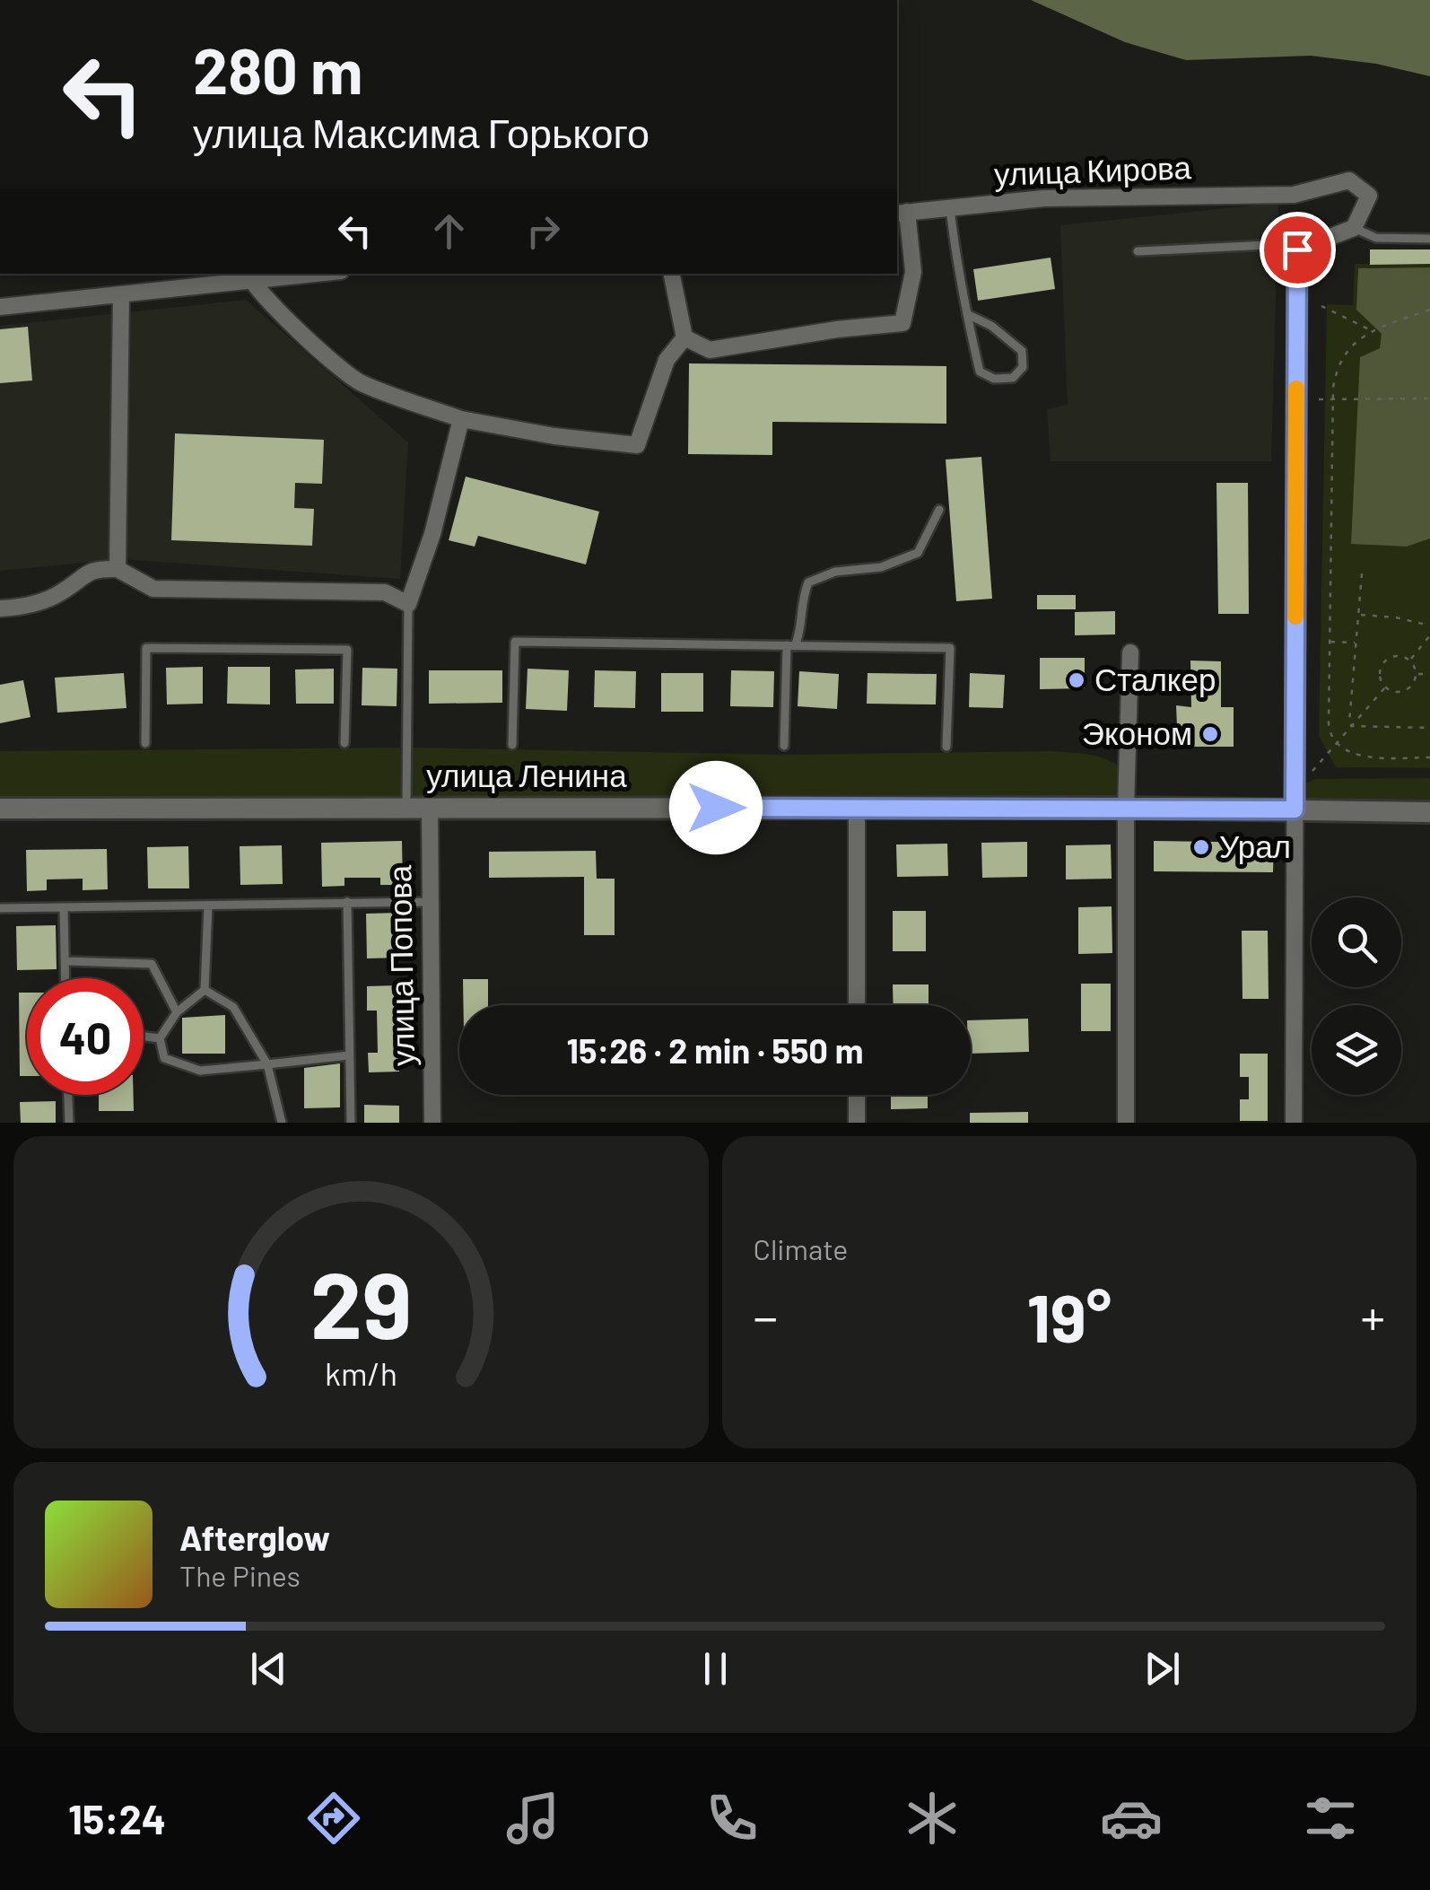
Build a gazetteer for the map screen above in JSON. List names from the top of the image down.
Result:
{
  "streets": {
    "street": ["улица Кирова", "улица Ленина", "улица Попова"]
  },
  "crossings": [
    ["улица Ленина", "улица Попова"]
  ],
  "places": ["Сталкер", "Эконом", "Урал"],
  "page": {
    "turn": ["280 m", "улица Максима Горького"],
    "limit": "40",
    "trip": "15:26 · 2 min · 550 m",
    "tile": "Climate",
    "heat": ["−", "19°", "+"],
    "song": ["Afterglow", "The Pines"],
    "tabs": "15:24",
    "gauge": ["29", "km/h"]
  }
}
